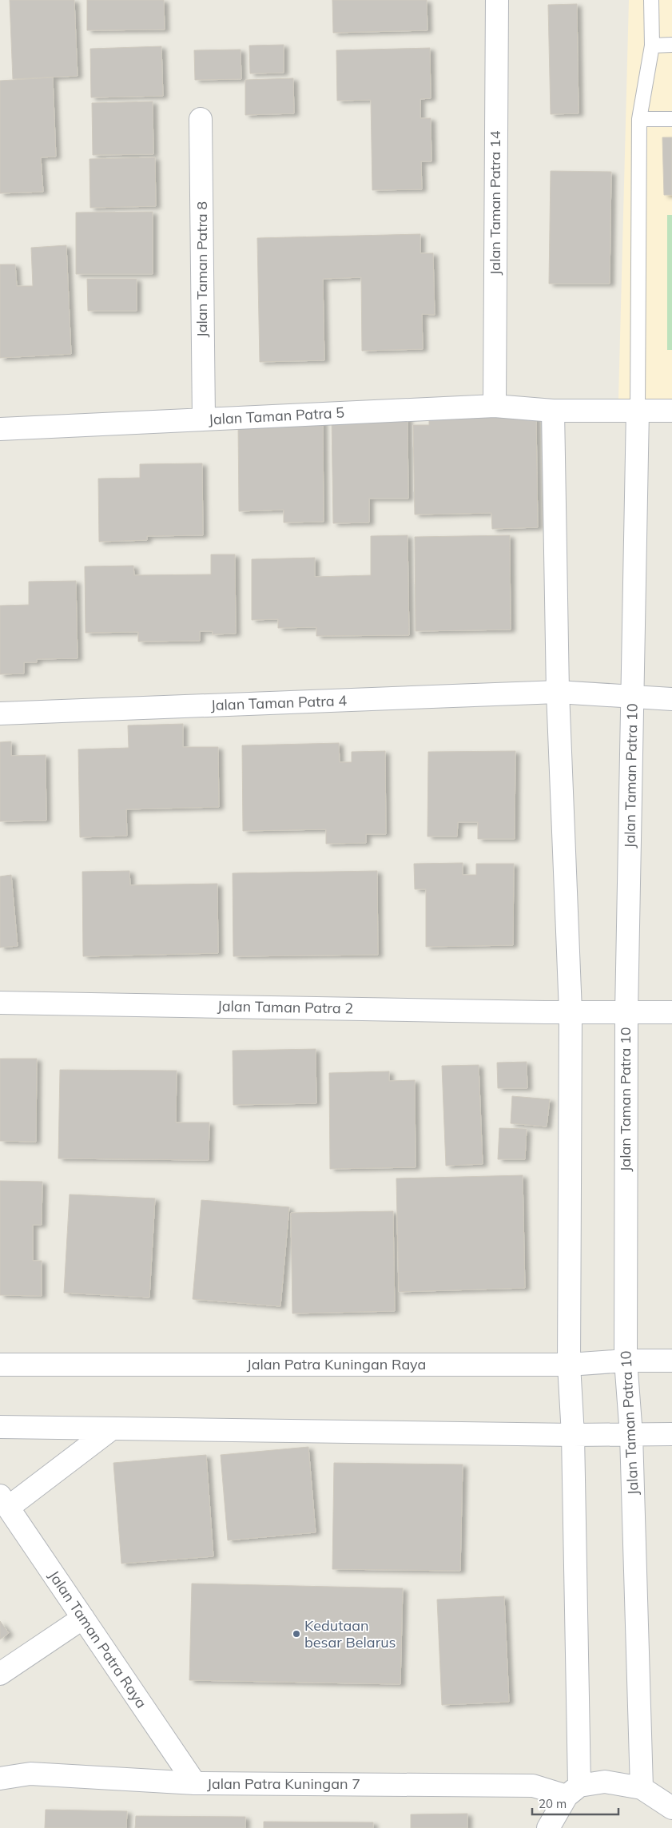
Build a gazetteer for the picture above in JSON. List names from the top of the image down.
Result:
{
  "streets": {
    "street": [
      "Jalan Taman Patra 14",
      "Jalan Taman Patra 8",
      "Jalan Taman Patra 5",
      "Jalan Taman Patra 4",
      "Jalan Taman Patra 10",
      "Jalan Taman Patra 2",
      "Jalan Patra Kuningan Raya",
      "Jalan Taman Patra Raya",
      "Jalan Patra Kuningan 7"
    ]
  },
  "crossings": [
    ["Jalan Taman Patra 14", "Jalan Taman Patra 5"],
    ["Jalan Taman Patra 8", "Jalan Taman Patra 5"],
    ["Jalan Taman Patra 5", "Jalan Taman Patra 10"],
    ["Jalan Taman Patra 4", "Jalan Taman Patra 10"],
    ["Jalan Taman Patra 10", "Jalan Taman Patra 2"],
    ["Jalan Taman Patra 10", "Jalan Patra Kuningan Raya"],
    ["Jalan Taman Patra Raya", "Jalan Patra Kuningan 7"]
  ],
  "places": ["Kedutaan besar Belarus"],
  "scale_bar": "20 m"
}
